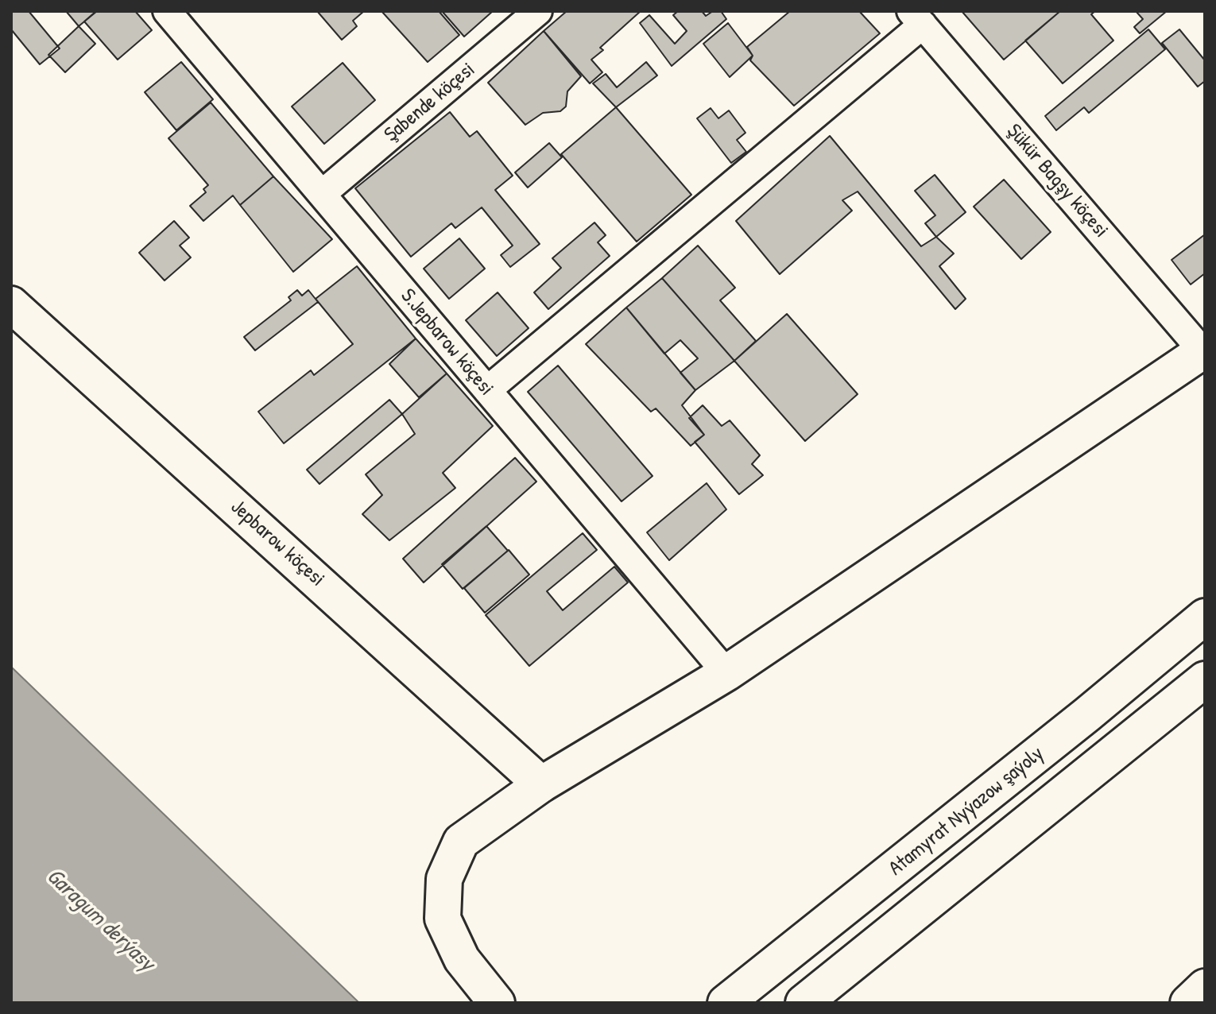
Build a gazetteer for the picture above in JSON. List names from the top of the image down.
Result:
{
  "streets": {
    "main road": ["Jepbarow köçesi", "Atamyrat Nyýazow şaýoly"],
    "street": ["Şabende köçesi", "Şükür Bagşy köçesi", "S.Jepbarow köçesi"]
  },
  "crossings": [
    ["Şabende köçesi", "S.Jepbarow köçesi"]
  ],
  "water": ["Garagum derýasy"]
}
